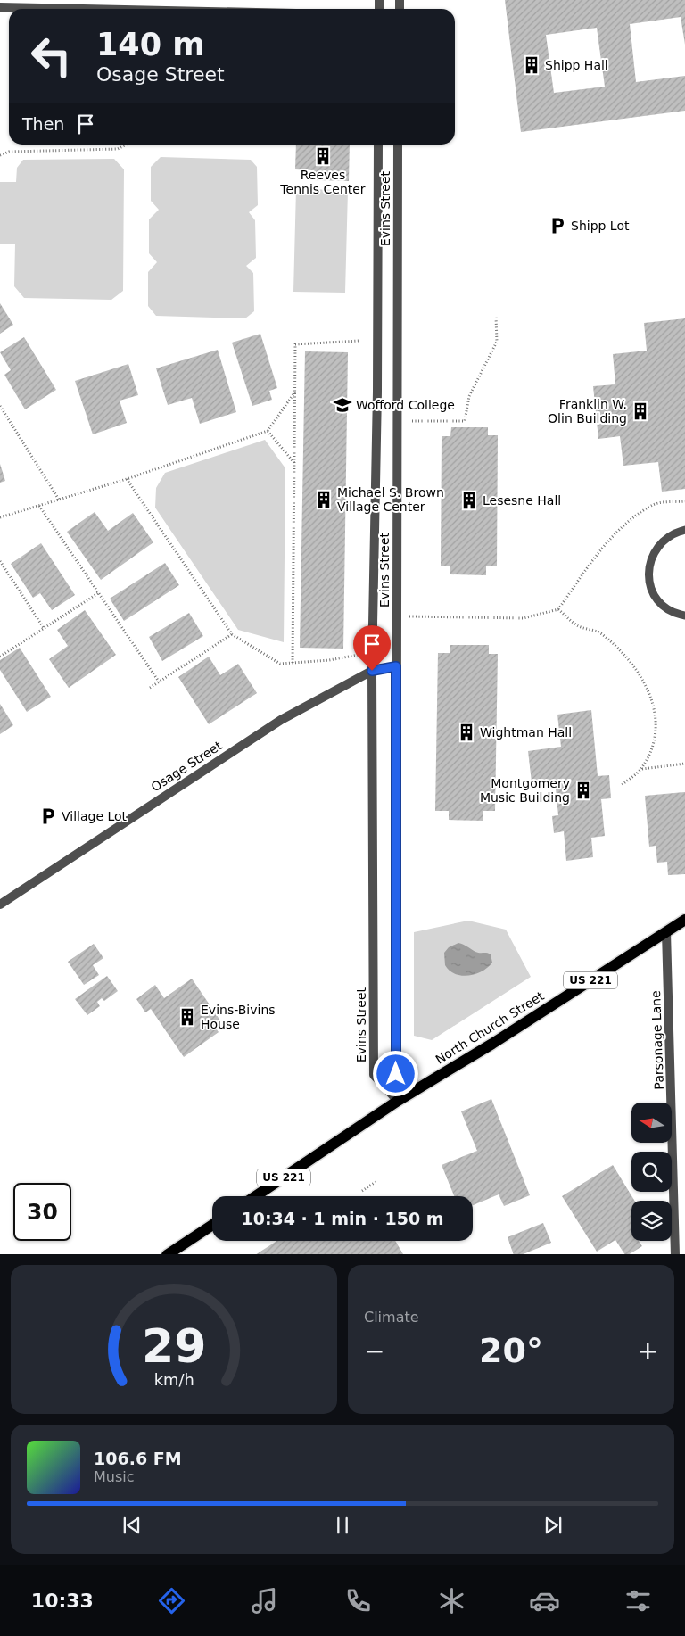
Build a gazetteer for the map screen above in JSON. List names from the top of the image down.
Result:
{
  "streets": {
    "main road": ["US 221", "North Church Street"],
    "street": ["Evins Street", "Osage Street", "Parsonage Lane"]
  },
  "crossings": [
    ["Evins Street", "Osage Street"],
    ["Evins Street", "North Church Street"],
    ["North Church Street", "Parsonage Lane"]
  ],
  "places": {
    "building": [
      "Shipp Hall",
      "Reeves Tennis Center",
      "Franklin W. Olin Building",
      "Michael S. Brown Village Center",
      "Lesesne Hall",
      "Wightman Hall",
      "Montgomery Music Building",
      "Evins-Bivins House"
    ],
    "parking": ["Shipp Lot", "Village Lot"],
    "school or university": ["Wofford College"]
  },
  "north": "left",
  "page": {
    "turn": ["140 m", "Osage Street"],
    "then": "Then",
    "limit": "30",
    "trip": "10:34 · 1 min · 150 m",
    "tile": "Climate",
    "heat": ["−", "20°", "+"],
    "song": ["106.6 FM", "Music"],
    "tabs": "10:33",
    "gauge": ["29", "km/h"]
  }
}
